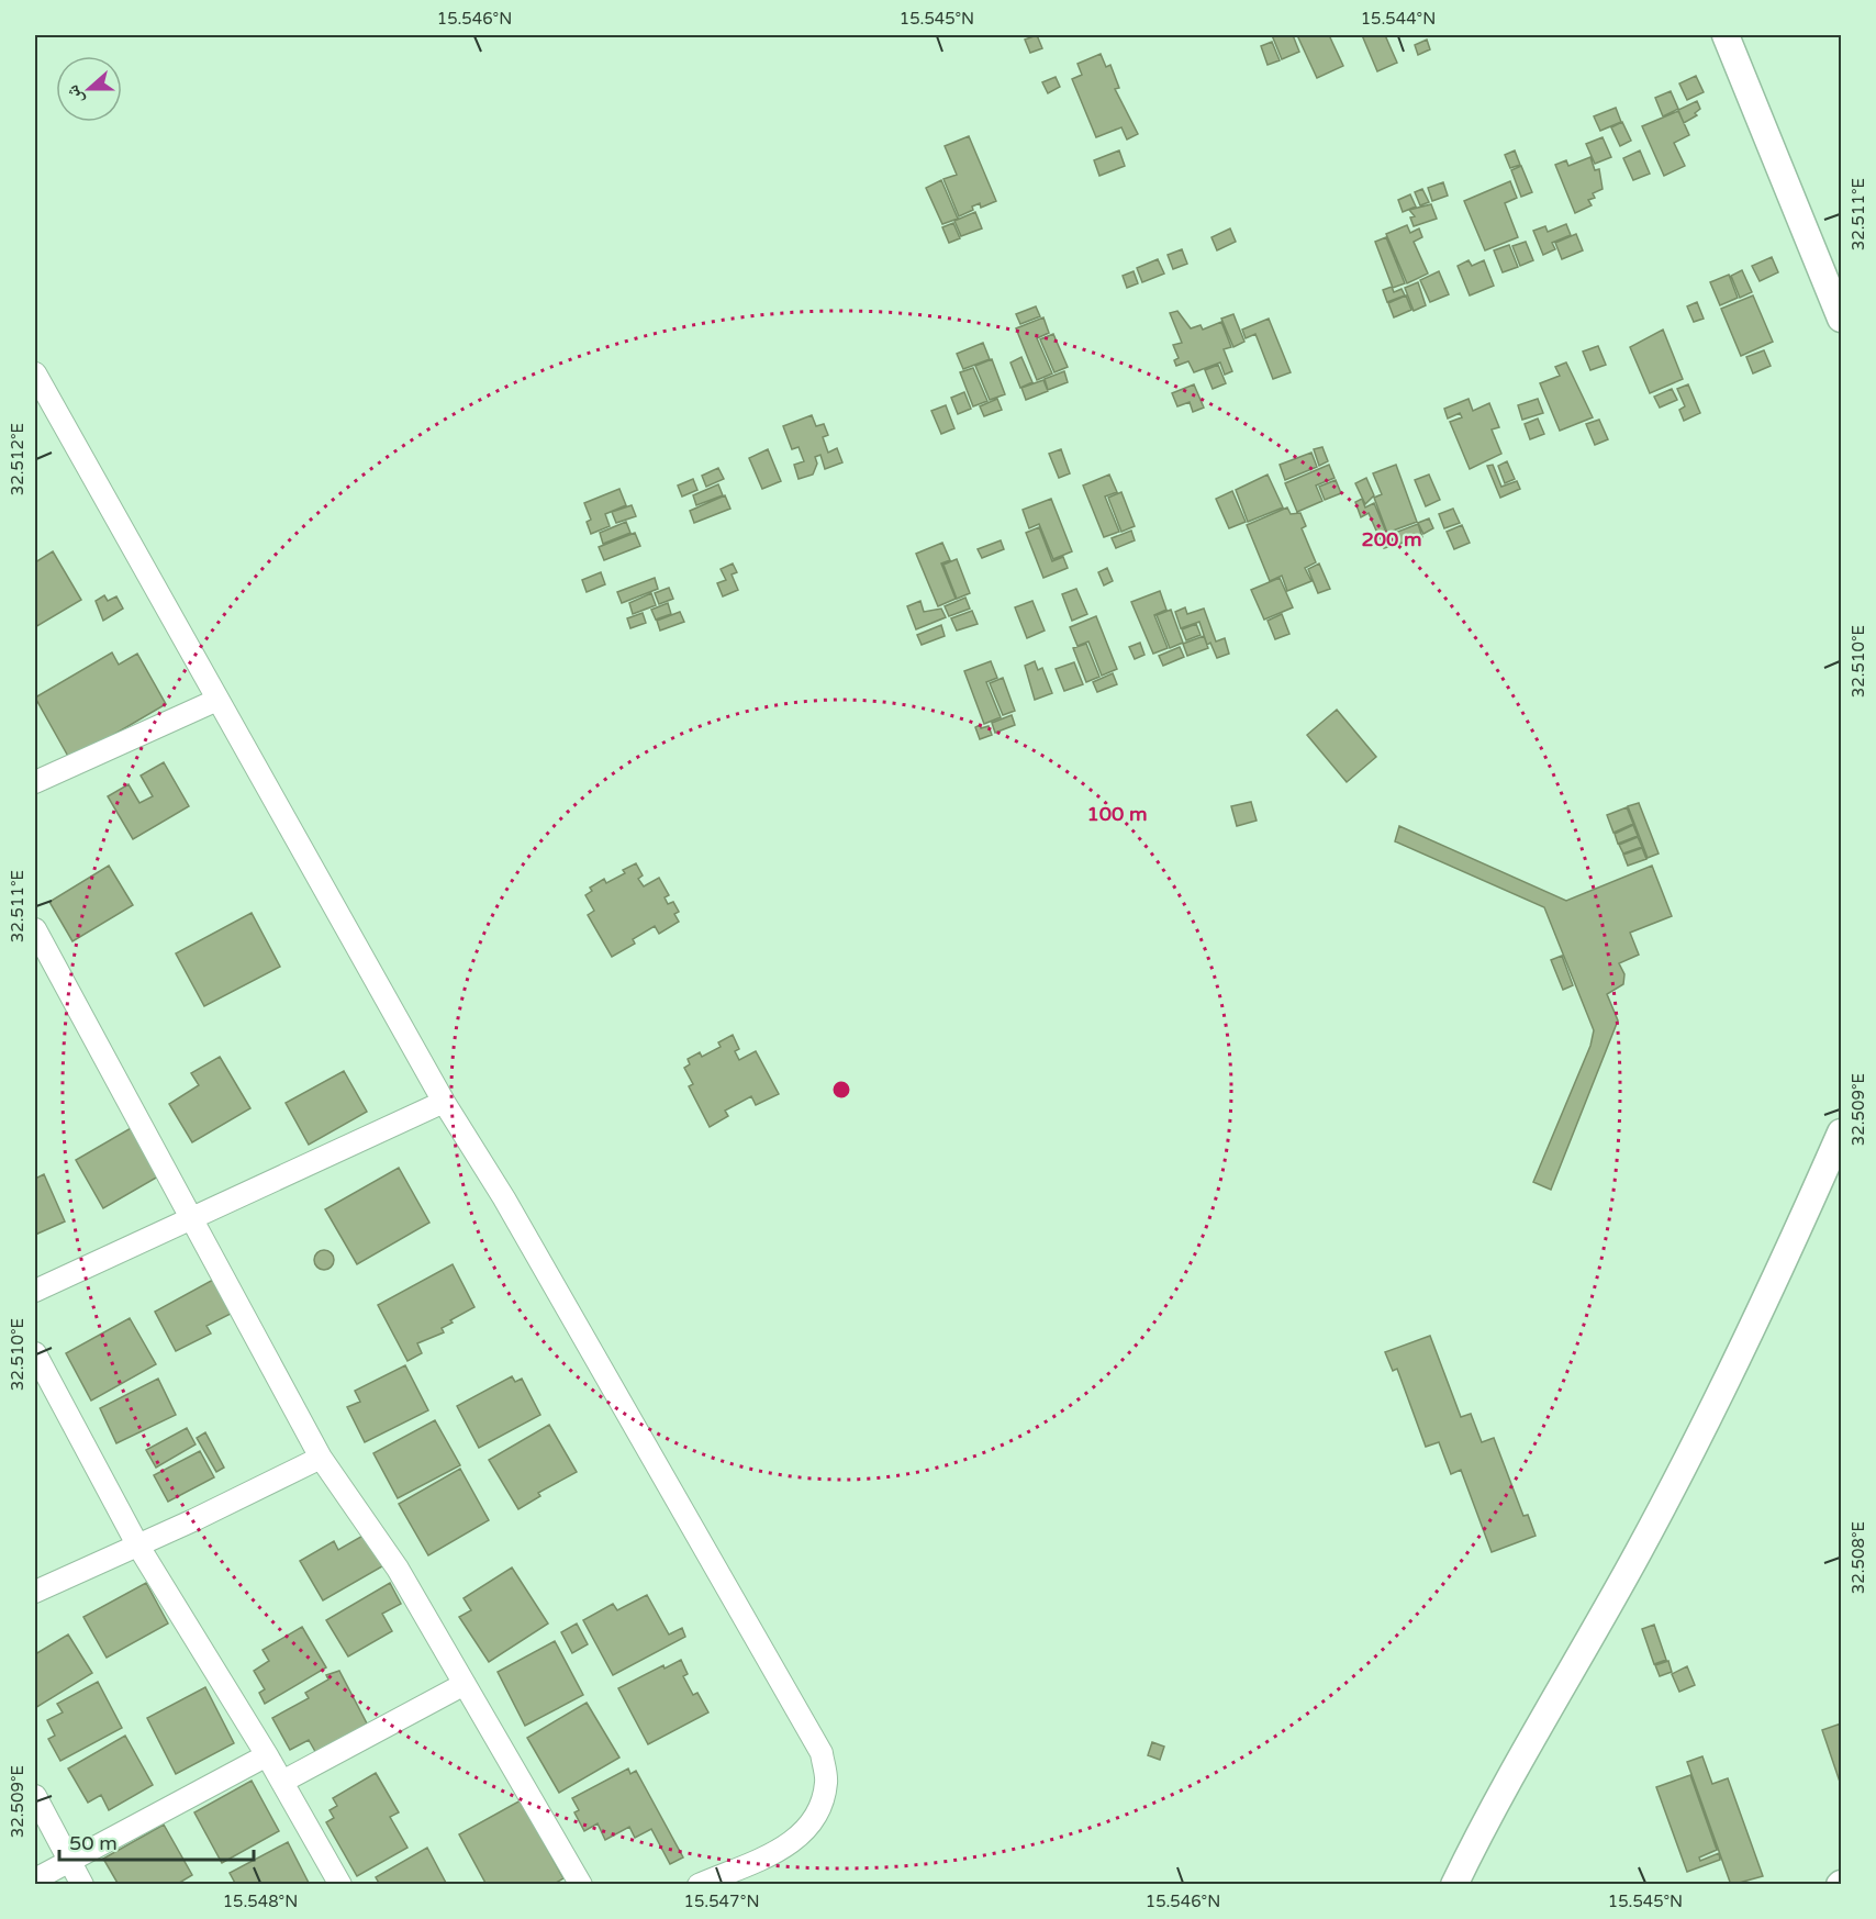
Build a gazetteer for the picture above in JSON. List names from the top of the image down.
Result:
{
  "scale_bar": "50 m",
  "north": "left",
  "coordinates": [
    "15.546°N",
    "15.545°N",
    "15.544°N",
    "32.511°E",
    "32.512°E",
    "32.510°E",
    "32.509°E",
    "32.508°E",
    "15.548°N",
    "15.547°N"
  ],
  "rings": ["200 m", "100 m"]
}
